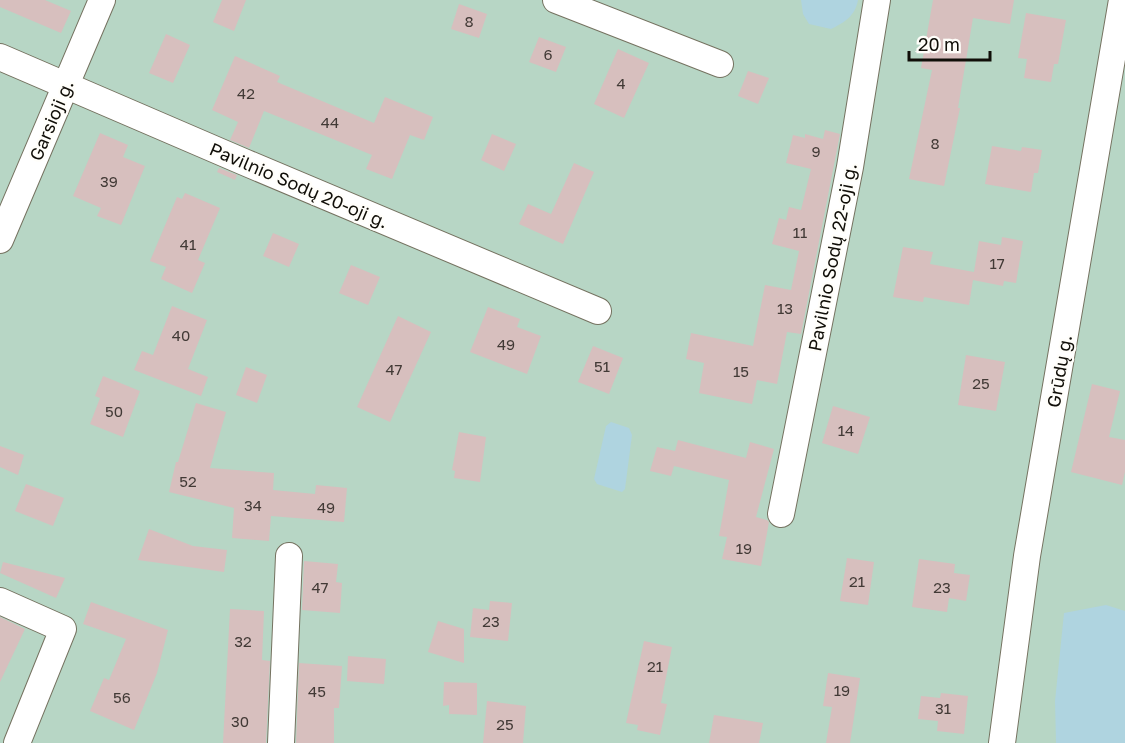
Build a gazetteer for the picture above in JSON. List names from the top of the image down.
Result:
{
  "streets": {
    "street": [
      "Garsioji g.",
      "Pavilnio Sodų 20-oji g.",
      "Pavilnio Sodų 22-oji g.",
      "Grūdų g."
    ]
  },
  "crossings": [
    ["Garsioji g.", "Pavilnio Sodų 20-oji g."]
  ],
  "house_numbers": [
    "8",
    "6",
    "4",
    "42",
    "44",
    "8",
    "9",
    "39",
    "11",
    "41",
    "17",
    "13",
    "40",
    "49",
    "51",
    "47",
    "15",
    "25",
    "50",
    "14",
    "52",
    "34",
    "49",
    "19",
    "21",
    "47",
    "23",
    "23",
    "32",
    "21",
    "19",
    "45",
    "56",
    "31",
    "30",
    "25"
  ],
  "scale_bar": "20 m"
}
